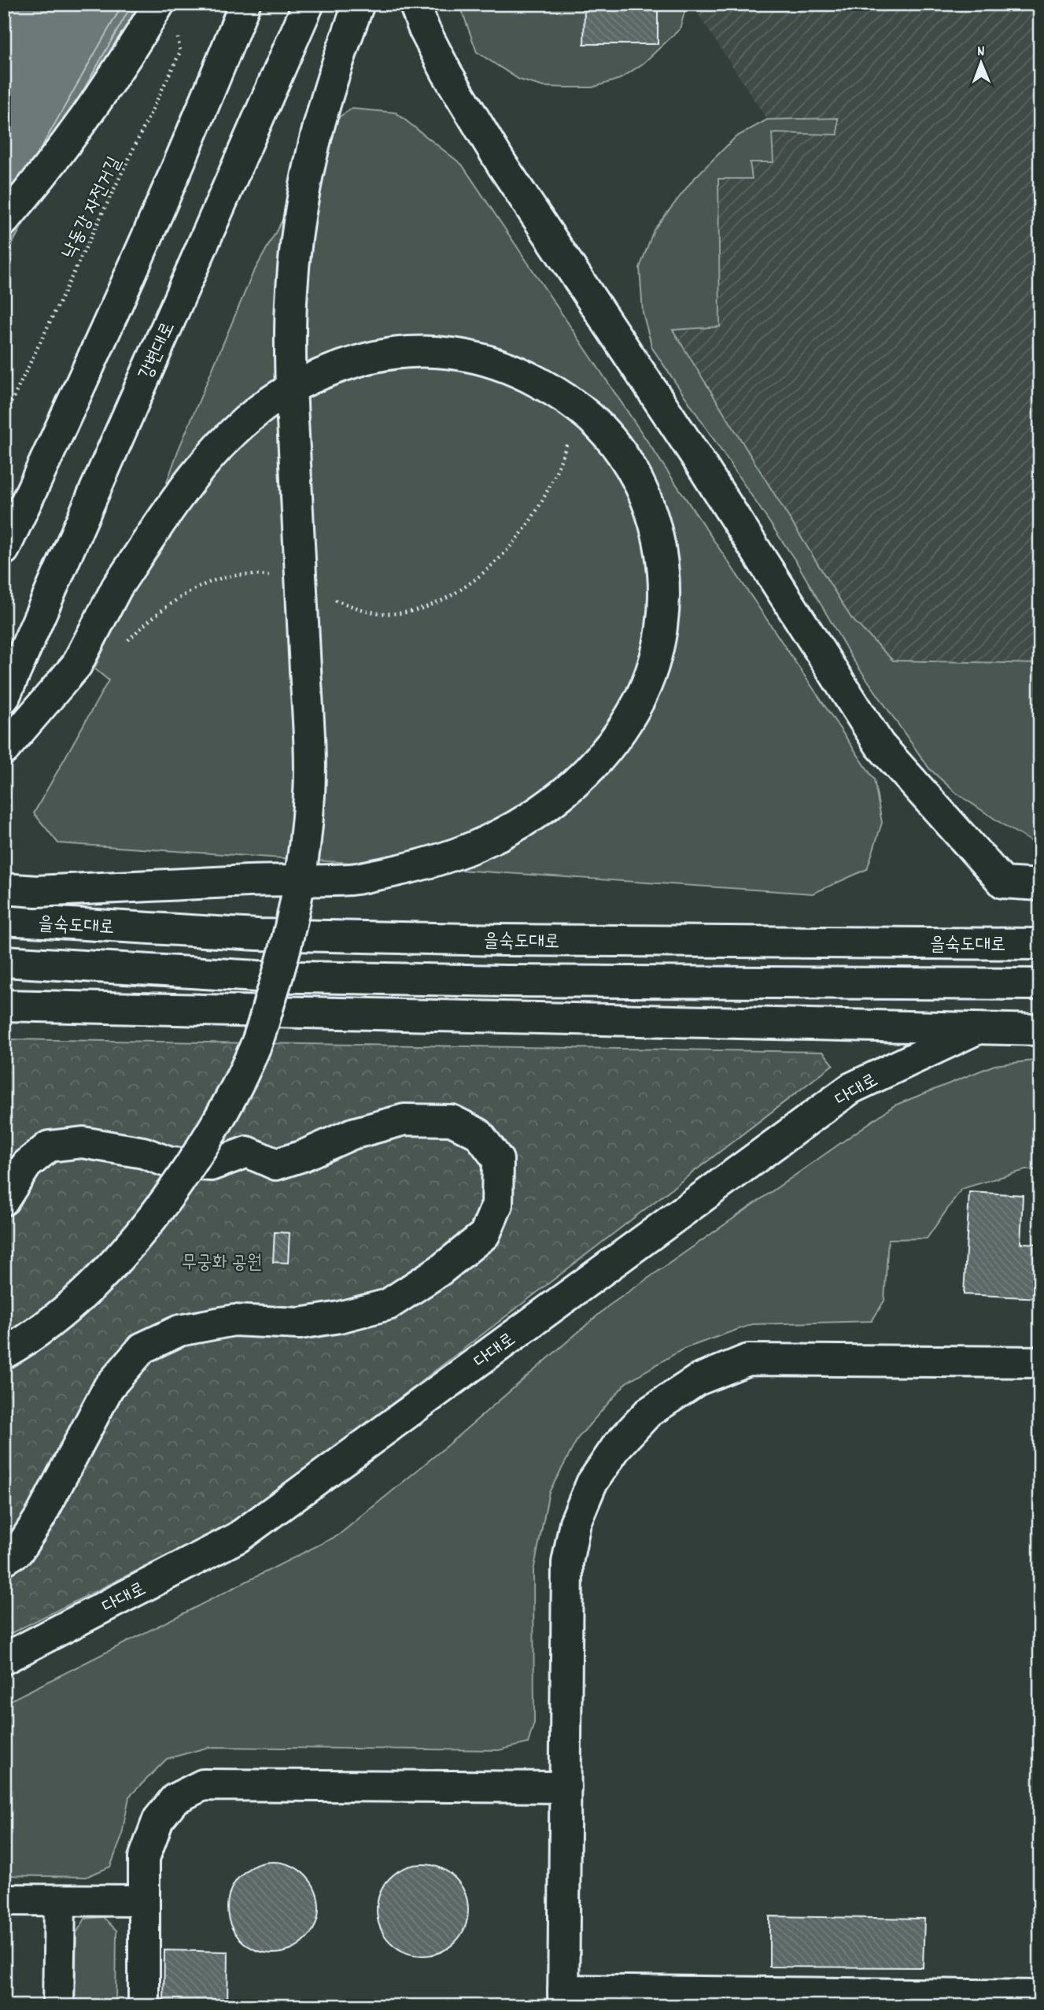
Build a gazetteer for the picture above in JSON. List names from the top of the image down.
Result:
{
  "streets": {
    "main road": ["강변대로", "을숙도대로", "다대로"],
    "path": ["낙동강 자전거길"]
  },
  "parks": ["무궁화 공원"],
  "north": "top"
}
